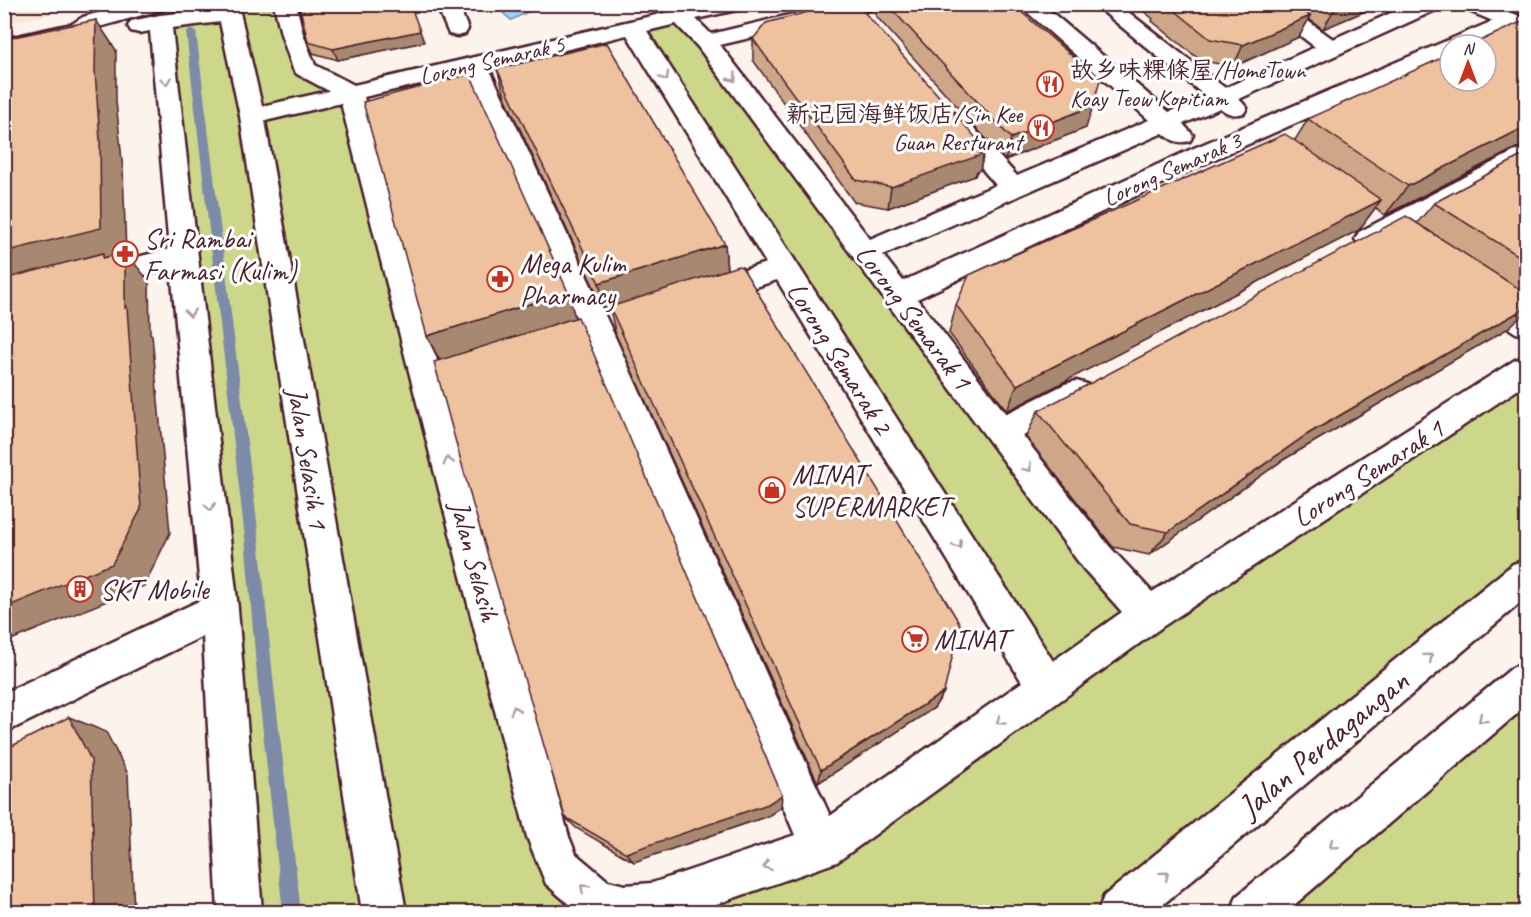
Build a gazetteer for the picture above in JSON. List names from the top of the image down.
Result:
{
  "streets": {
    "street": [
      "Lorong Semarak 5",
      "Lorong Semarak 3",
      "Lorong Semarak 1",
      "Lorong Semarak 2",
      "Jalan Selasih 1",
      "Jalan Selasih",
      "Jalan Perdagangan"
    ]
  },
  "crossings": [
    ["Lorong Semarak 5", "Lorong Semarak 1"],
    ["Lorong Semarak 5", "Lorong Semarak 2"],
    ["Lorong Semarak 5", "Jalan Selasih 1"],
    ["Lorong Semarak 5", "Jalan Selasih"],
    ["Lorong Semarak 3", "Lorong Semarak 1"],
    ["Lorong Semarak 1", "Lorong Semarak 2"],
    ["Lorong Semarak 1", "Jalan Selasih"]
  ],
  "places": {
    "restaurant": ["故乡味粿條屋/HomeTown Koay Teow Kopitiam", "新记园海鲜饭店/Sin Kee Guan Resturant"],
    "pharmacy": ["Sri Rambai Farmasi (Kulim)", "Mega Kulim Pharmacy"],
    "shop": ["MINAT SUPERMARKET"],
    "building": ["SKT Mobile"],
    "supermarket": ["MINAT"]
  },
  "north": "top"
}
